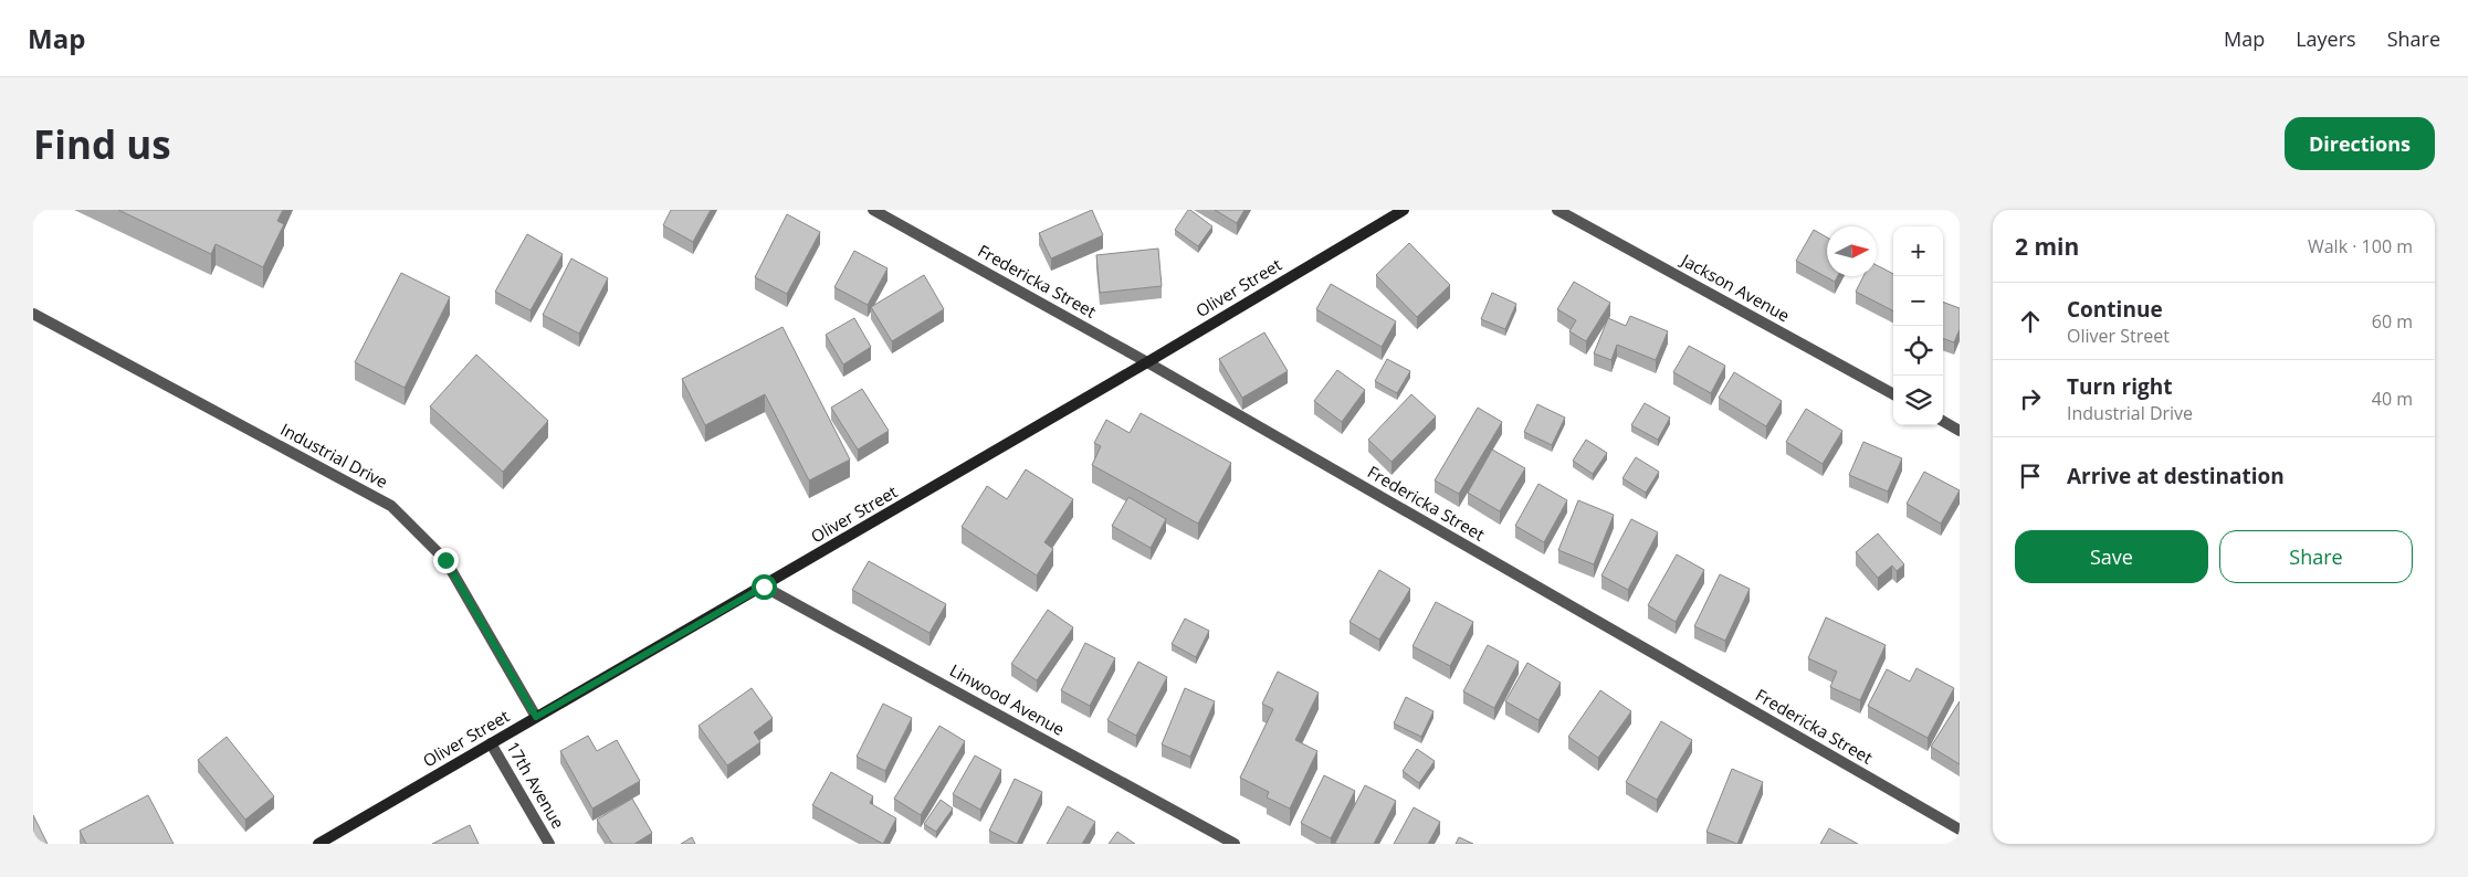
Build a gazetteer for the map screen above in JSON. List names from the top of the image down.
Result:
{
  "streets": {
    "main road": ["Oliver Street"],
    "street": [
      "Fredericka Street",
      "Jackson Avenue",
      "Industrial Drive",
      "Linwood Avenue",
      "17th Avenue"
    ]
  },
  "crossings": [
    ["Fredericka Street", "Oliver Street"],
    ["Oliver Street", "Industrial Drive"],
    ["Oliver Street", "Linwood Avenue"],
    ["Oliver Street", "17th Avenue"]
  ],
  "north": "right",
  "page": {
    "header": "Map",
    "nav": ["Map", "Layers", "Share"],
    "buttons": [
      "Directions",
      ["Save", "Share"]
    ],
    "title": "Find us",
    "heading": ["2 min", "Walk · 100 m"],
    "map_buttons": ["+", "−"],
    "list": [
      ["Continue", "Oliver Street", "60 m"],
      ["Turn right", "Industrial Drive", "40 m"],
      "Arrive at destination"
    ]
  }
}
